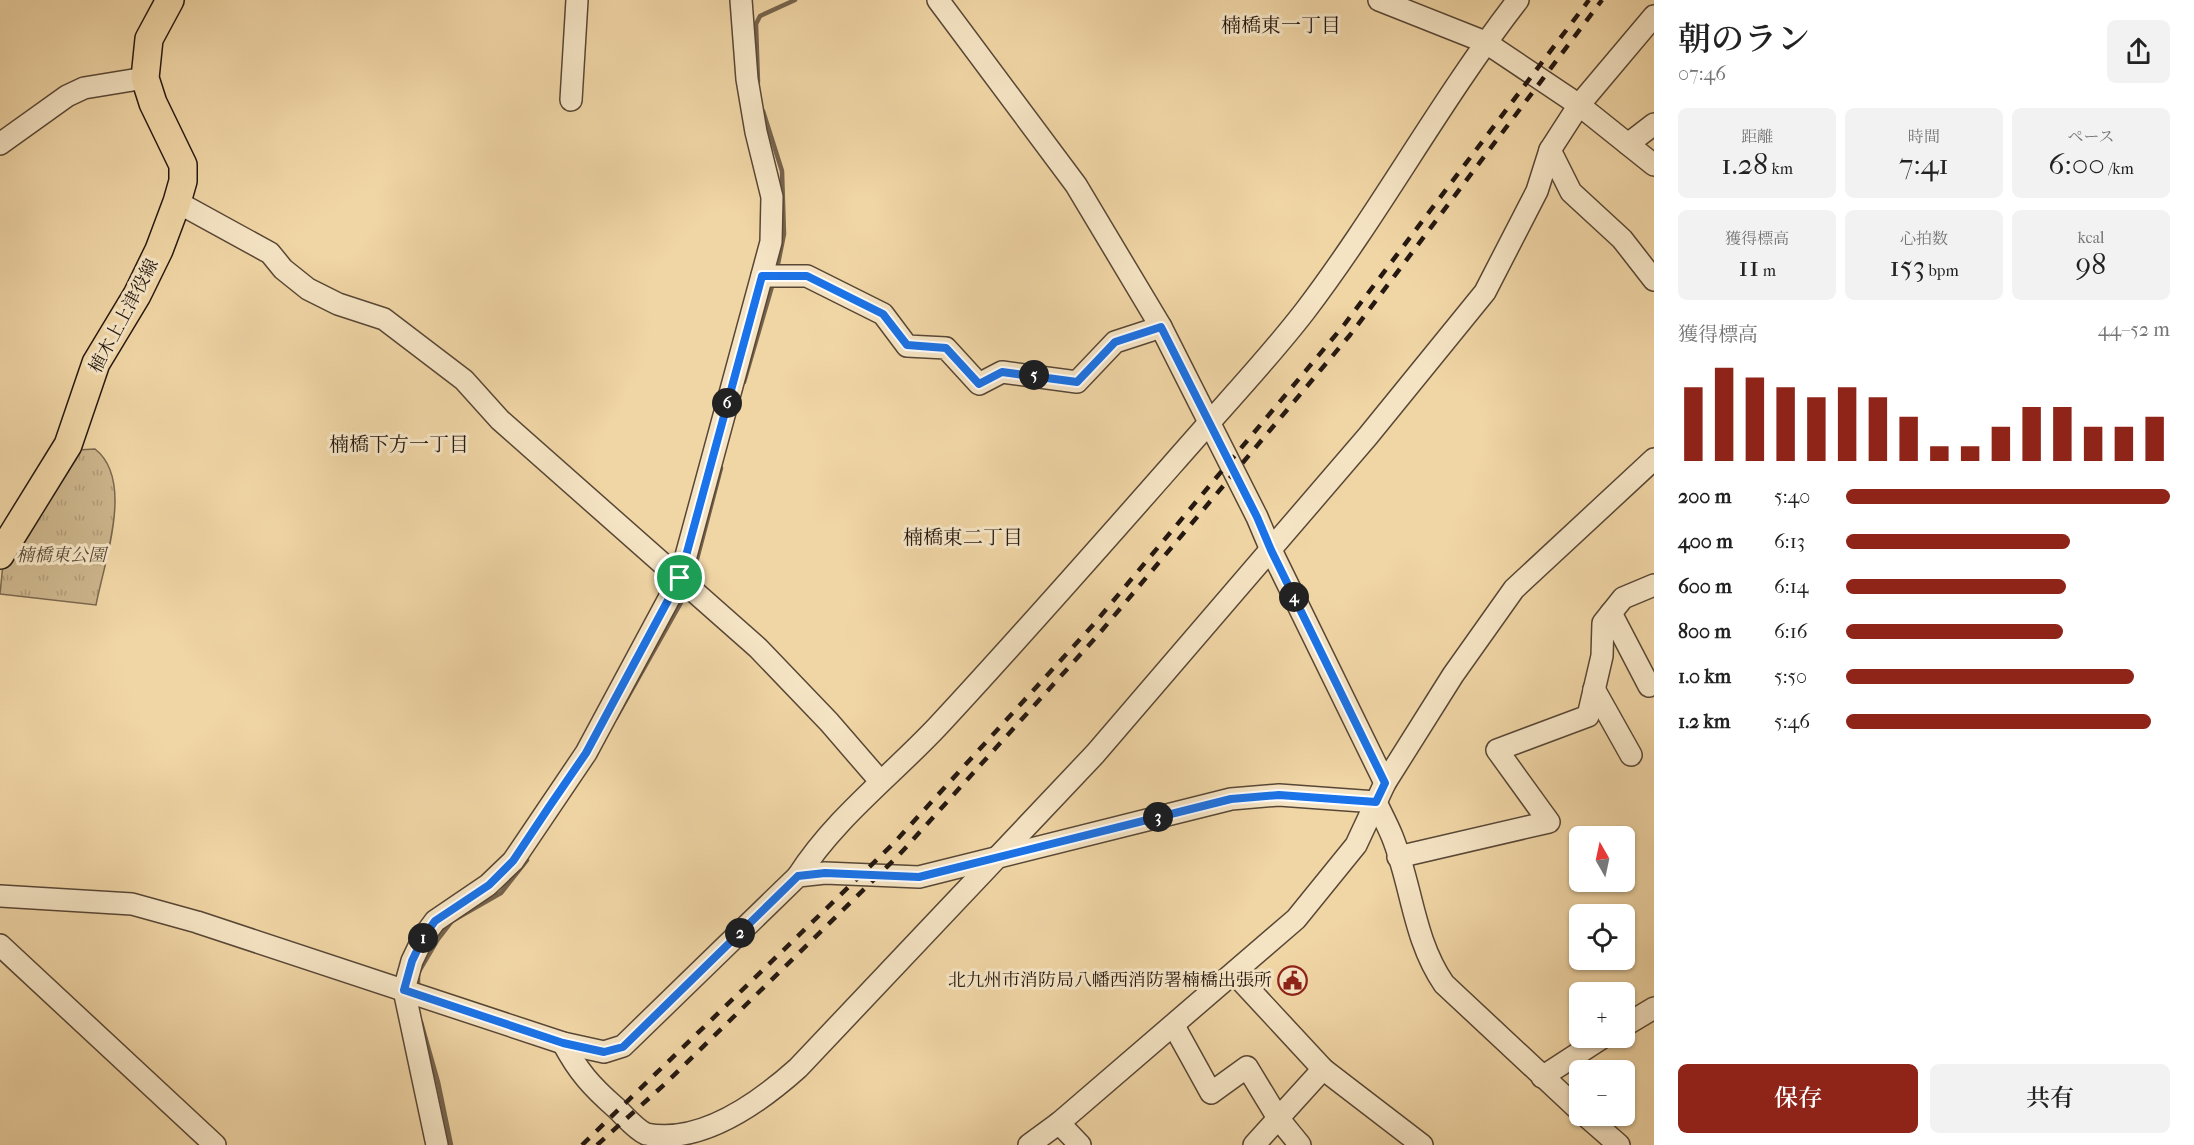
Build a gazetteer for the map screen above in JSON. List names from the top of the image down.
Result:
{
  "streets": {
    "main road": ["植木上上津役線"]
  },
  "districts": ["楠橋東一丁目", "楠橋下方一丁目", "楠橋東二丁目"],
  "parks": ["楠橋東公園"],
  "places": {
    "public building": ["北九州市消防局八幡西消防署楠橋出張所"]
  },
  "north": "top",
  "page": {
    "heading": ["朝のラン", "07:46"],
    "stats": [
      ["距離", "1.28 km"],
      ["時間", "7:41"],
      ["ペース", "6:00 /km"],
      ["獲得標高", "11 m"],
      ["心拍数", "153 bpm"],
      ["kcal", "98"]
    ],
    "chart": ["獲得標高", "44–52 m"],
    "pins": [
      "5",
      "6",
      "4",
      "3",
      "2",
      "1"
    ],
    "list": [
      {
        "name": "200 m",
        "note": "5:40"
      },
      {
        "name": "400 m",
        "note": "6:13"
      },
      {
        "name": "600 m",
        "note": "6:14"
      },
      {
        "name": "800 m",
        "note": "6:16"
      },
      {
        "name": "1.0 km",
        "note": "5:50"
      },
      {
        "name": "1.2 km",
        "note": "5:46"
      }
    ],
    "map_buttons": ["+", "−"],
    "buttons": ["保存", "共有"]
  }
}
